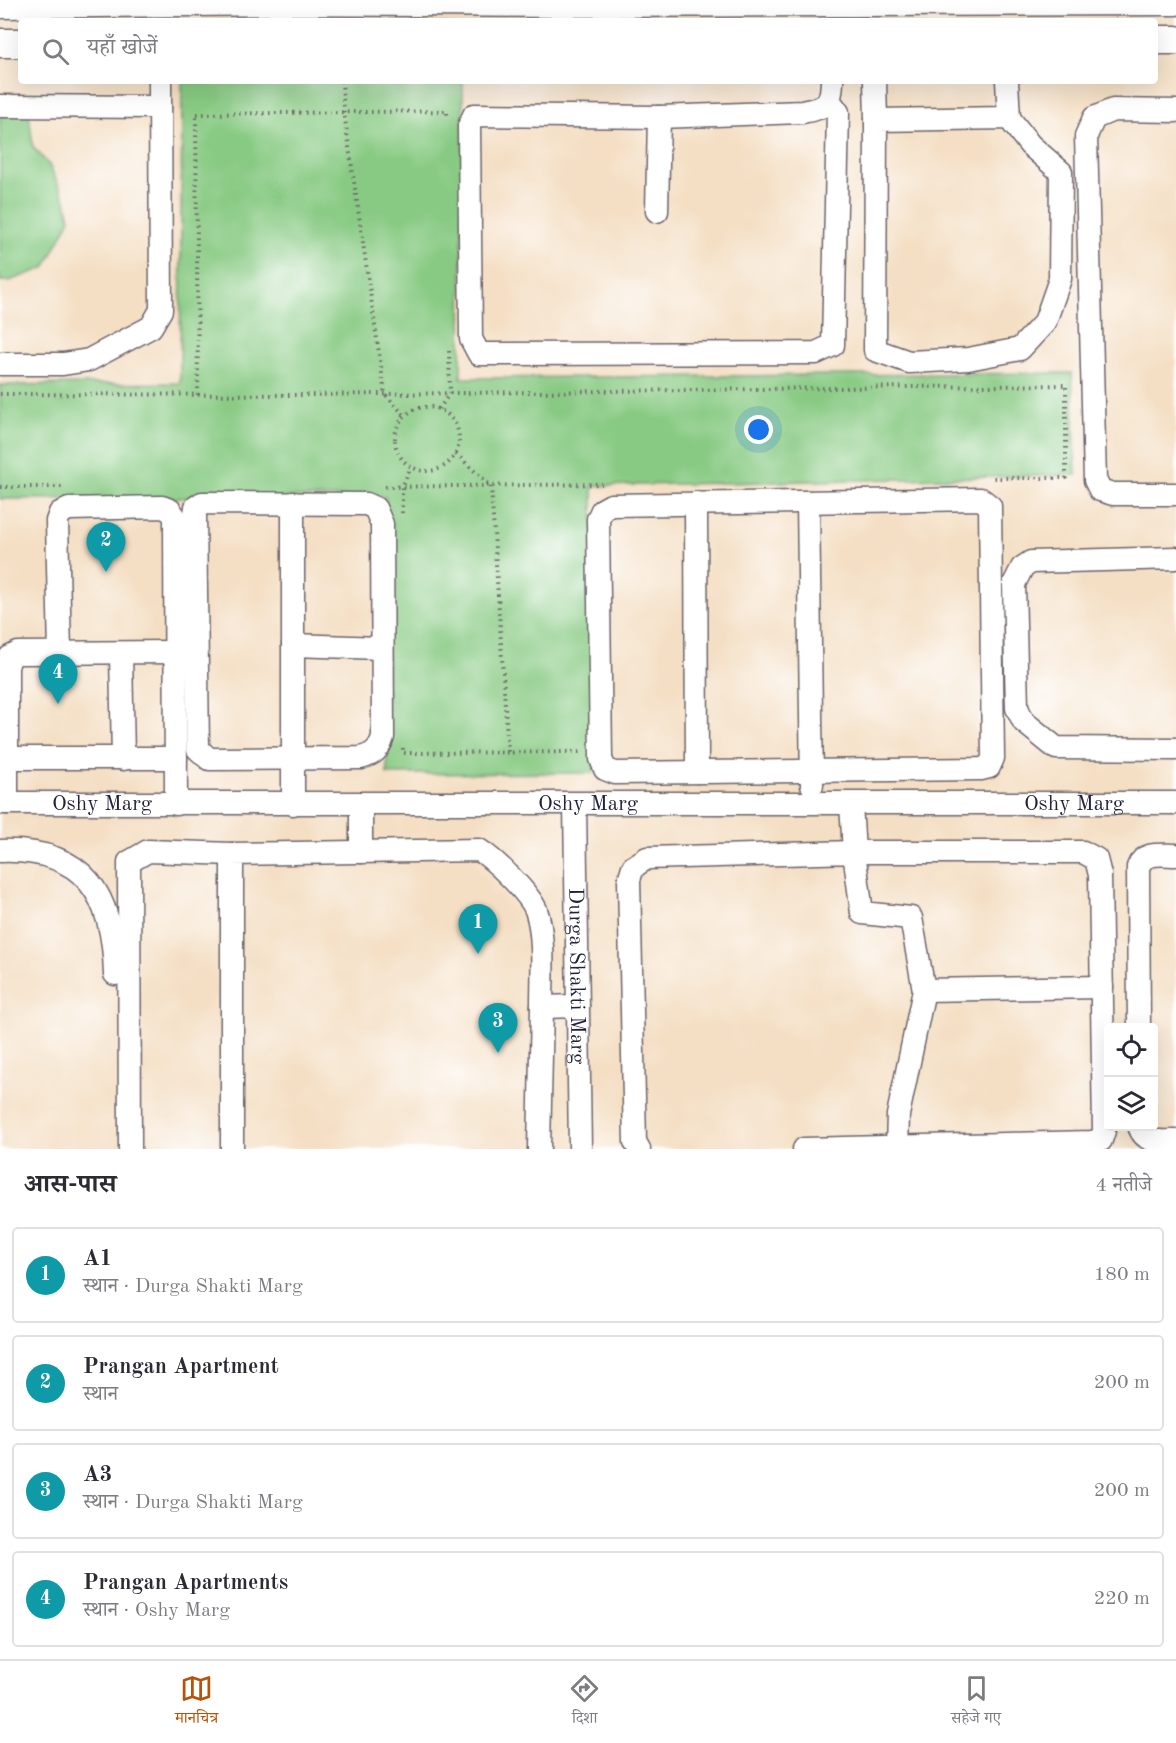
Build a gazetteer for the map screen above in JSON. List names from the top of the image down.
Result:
{
  "streets": {
    "street": ["Oshy Marg", "Durga Shakti Marg"]
  },
  "crossings": [
    ["Oshy Marg", "Durga Shakti Marg"]
  ],
  "page": {
    "search": "यहाँ खोजें",
    "pins": [
      "2",
      "4",
      "1",
      "3"
    ],
    "heading": ["आस-पास", "4 नतीजे"],
    "list": [
      {
        "mark": "1",
        "name": "A1",
        "note": "स्थान · Durga Shakti Marg",
        "value": "180 m"
      },
      {
        "mark": "2",
        "name": "Prangan Apartment",
        "note": "स्थान",
        "value": "200 m"
      },
      {
        "mark": "3",
        "name": "A3",
        "note": "स्थान · Durga Shakti Marg",
        "value": "200 m"
      },
      {
        "mark": "4",
        "name": "Prangan Apartments",
        "note": "स्थान · Oshy Marg",
        "value": "220 m"
      }
    ],
    "nav": ["मानचित्र", "दिशा", "सहेजे गए"]
  }
}
